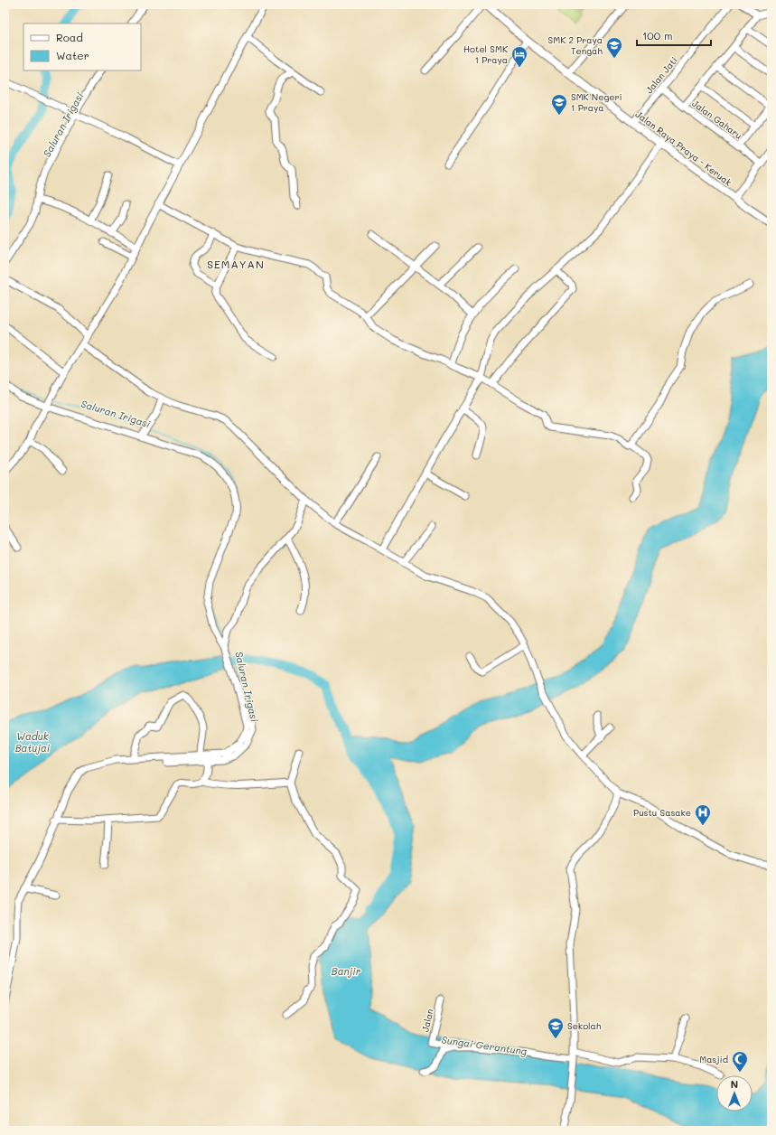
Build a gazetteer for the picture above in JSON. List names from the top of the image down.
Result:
{
  "streets": {
    "main road": ["Jalan Raya Praya - Keruak"],
    "street": ["Jalan Jati", "Jalan Gaharu", "Jalan"]
  },
  "crossings": [
    ["Jalan Jati", "Jalan Gaharu"],
    ["Jalan Jati", "Jalan Raya Praya - Keruak"]
  ],
  "districts": ["SEMAYAN"],
  "water": [
    "Saluran Irigasi",
    "Waduk Batujai",
    "Banjir",
    "Sungai Gerantung"
  ],
  "places": {
    "school or university": ["SMK 2 Praya Tengah", "SMK Negeri 1 Praya", "Sekolah"],
    "hotel": ["Hotel SMK 1 Praya"],
    "hospital": ["Pustu Sasake"],
    "mosque": ["Masjid"]
  },
  "legend": ["Road", "Water"],
  "scale_bar": "100 m",
  "north": "top"
}
